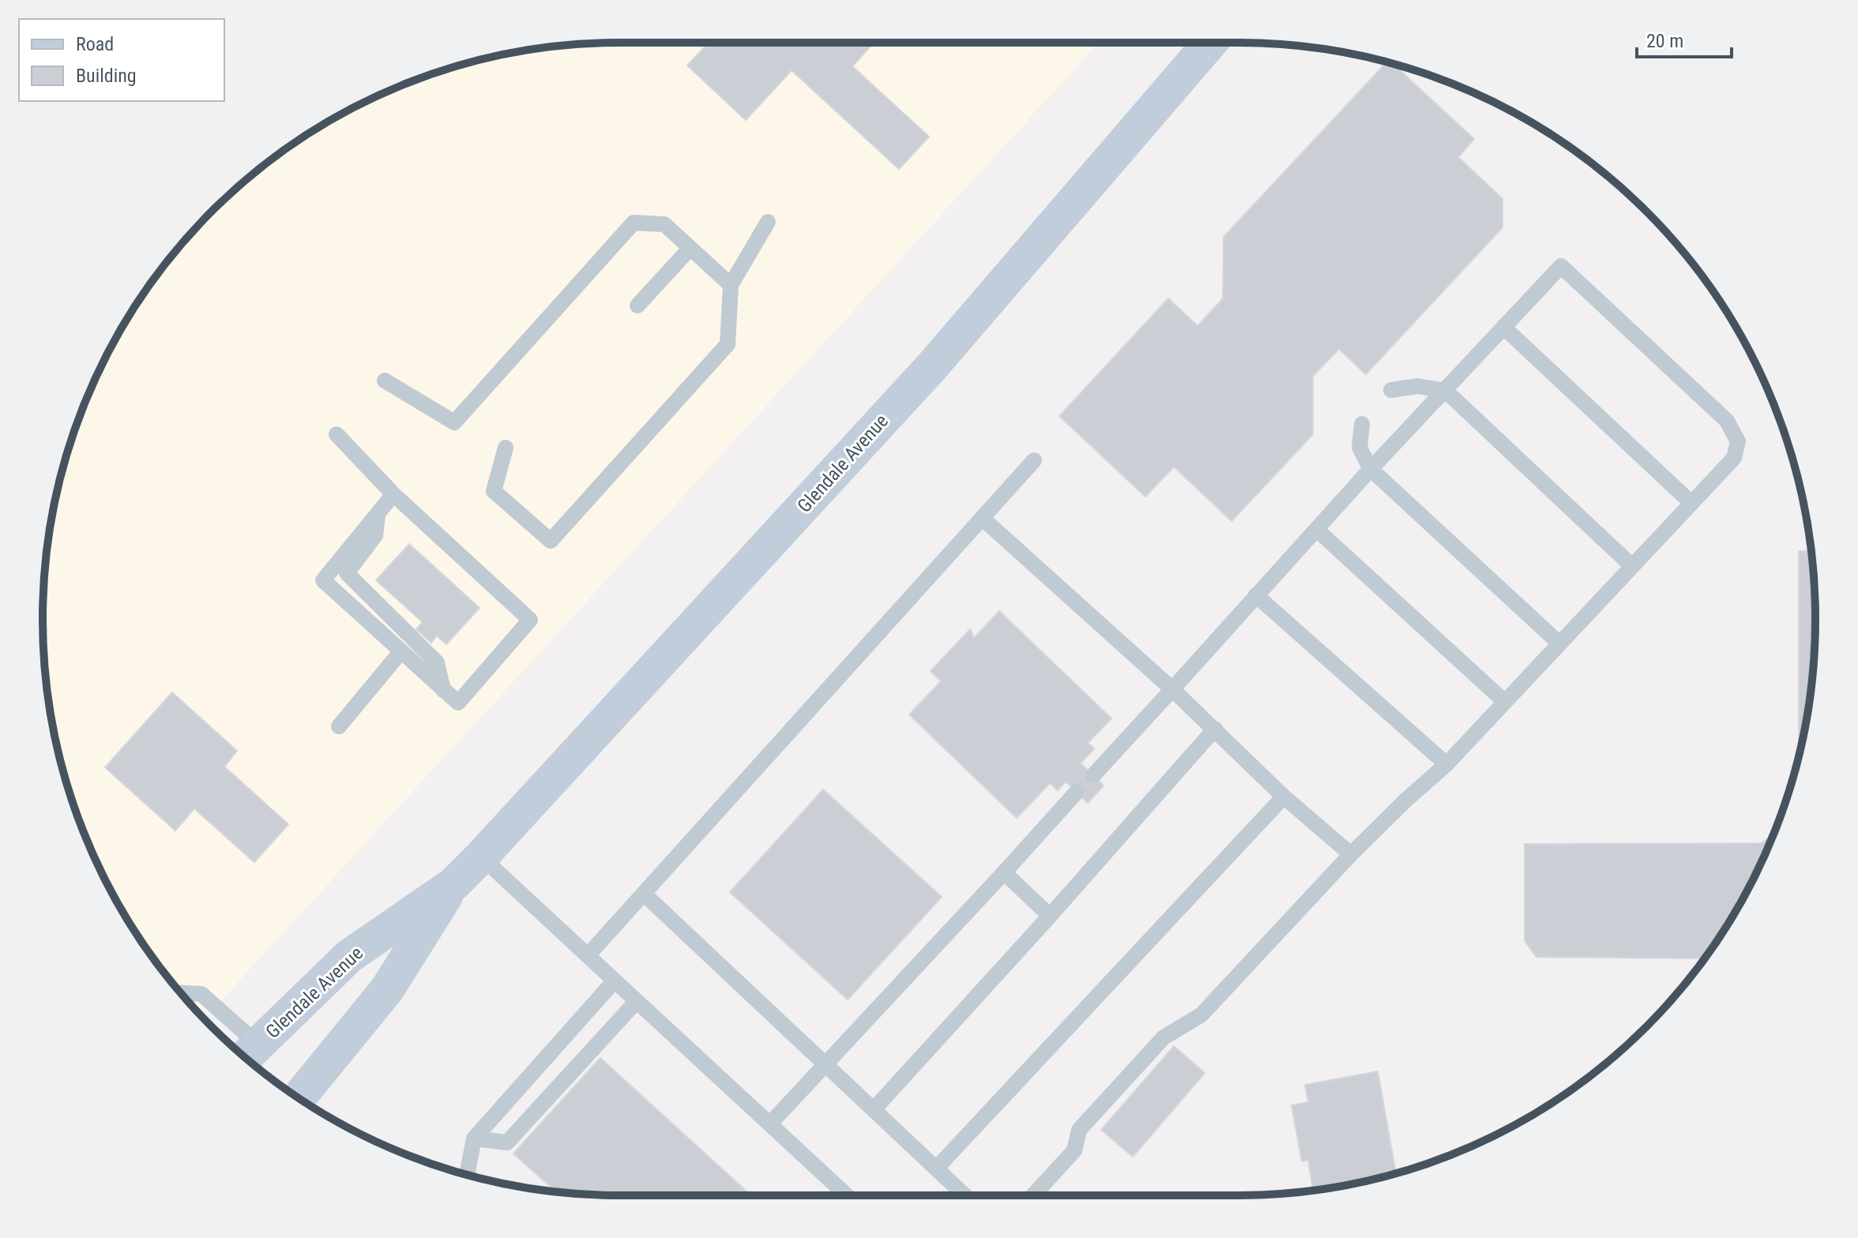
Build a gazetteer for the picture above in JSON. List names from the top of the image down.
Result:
{
  "streets": {
    "main road": ["Glendale Avenue"]
  },
  "legend": ["Road", "Building"],
  "scale_bar": "20 m"
}
